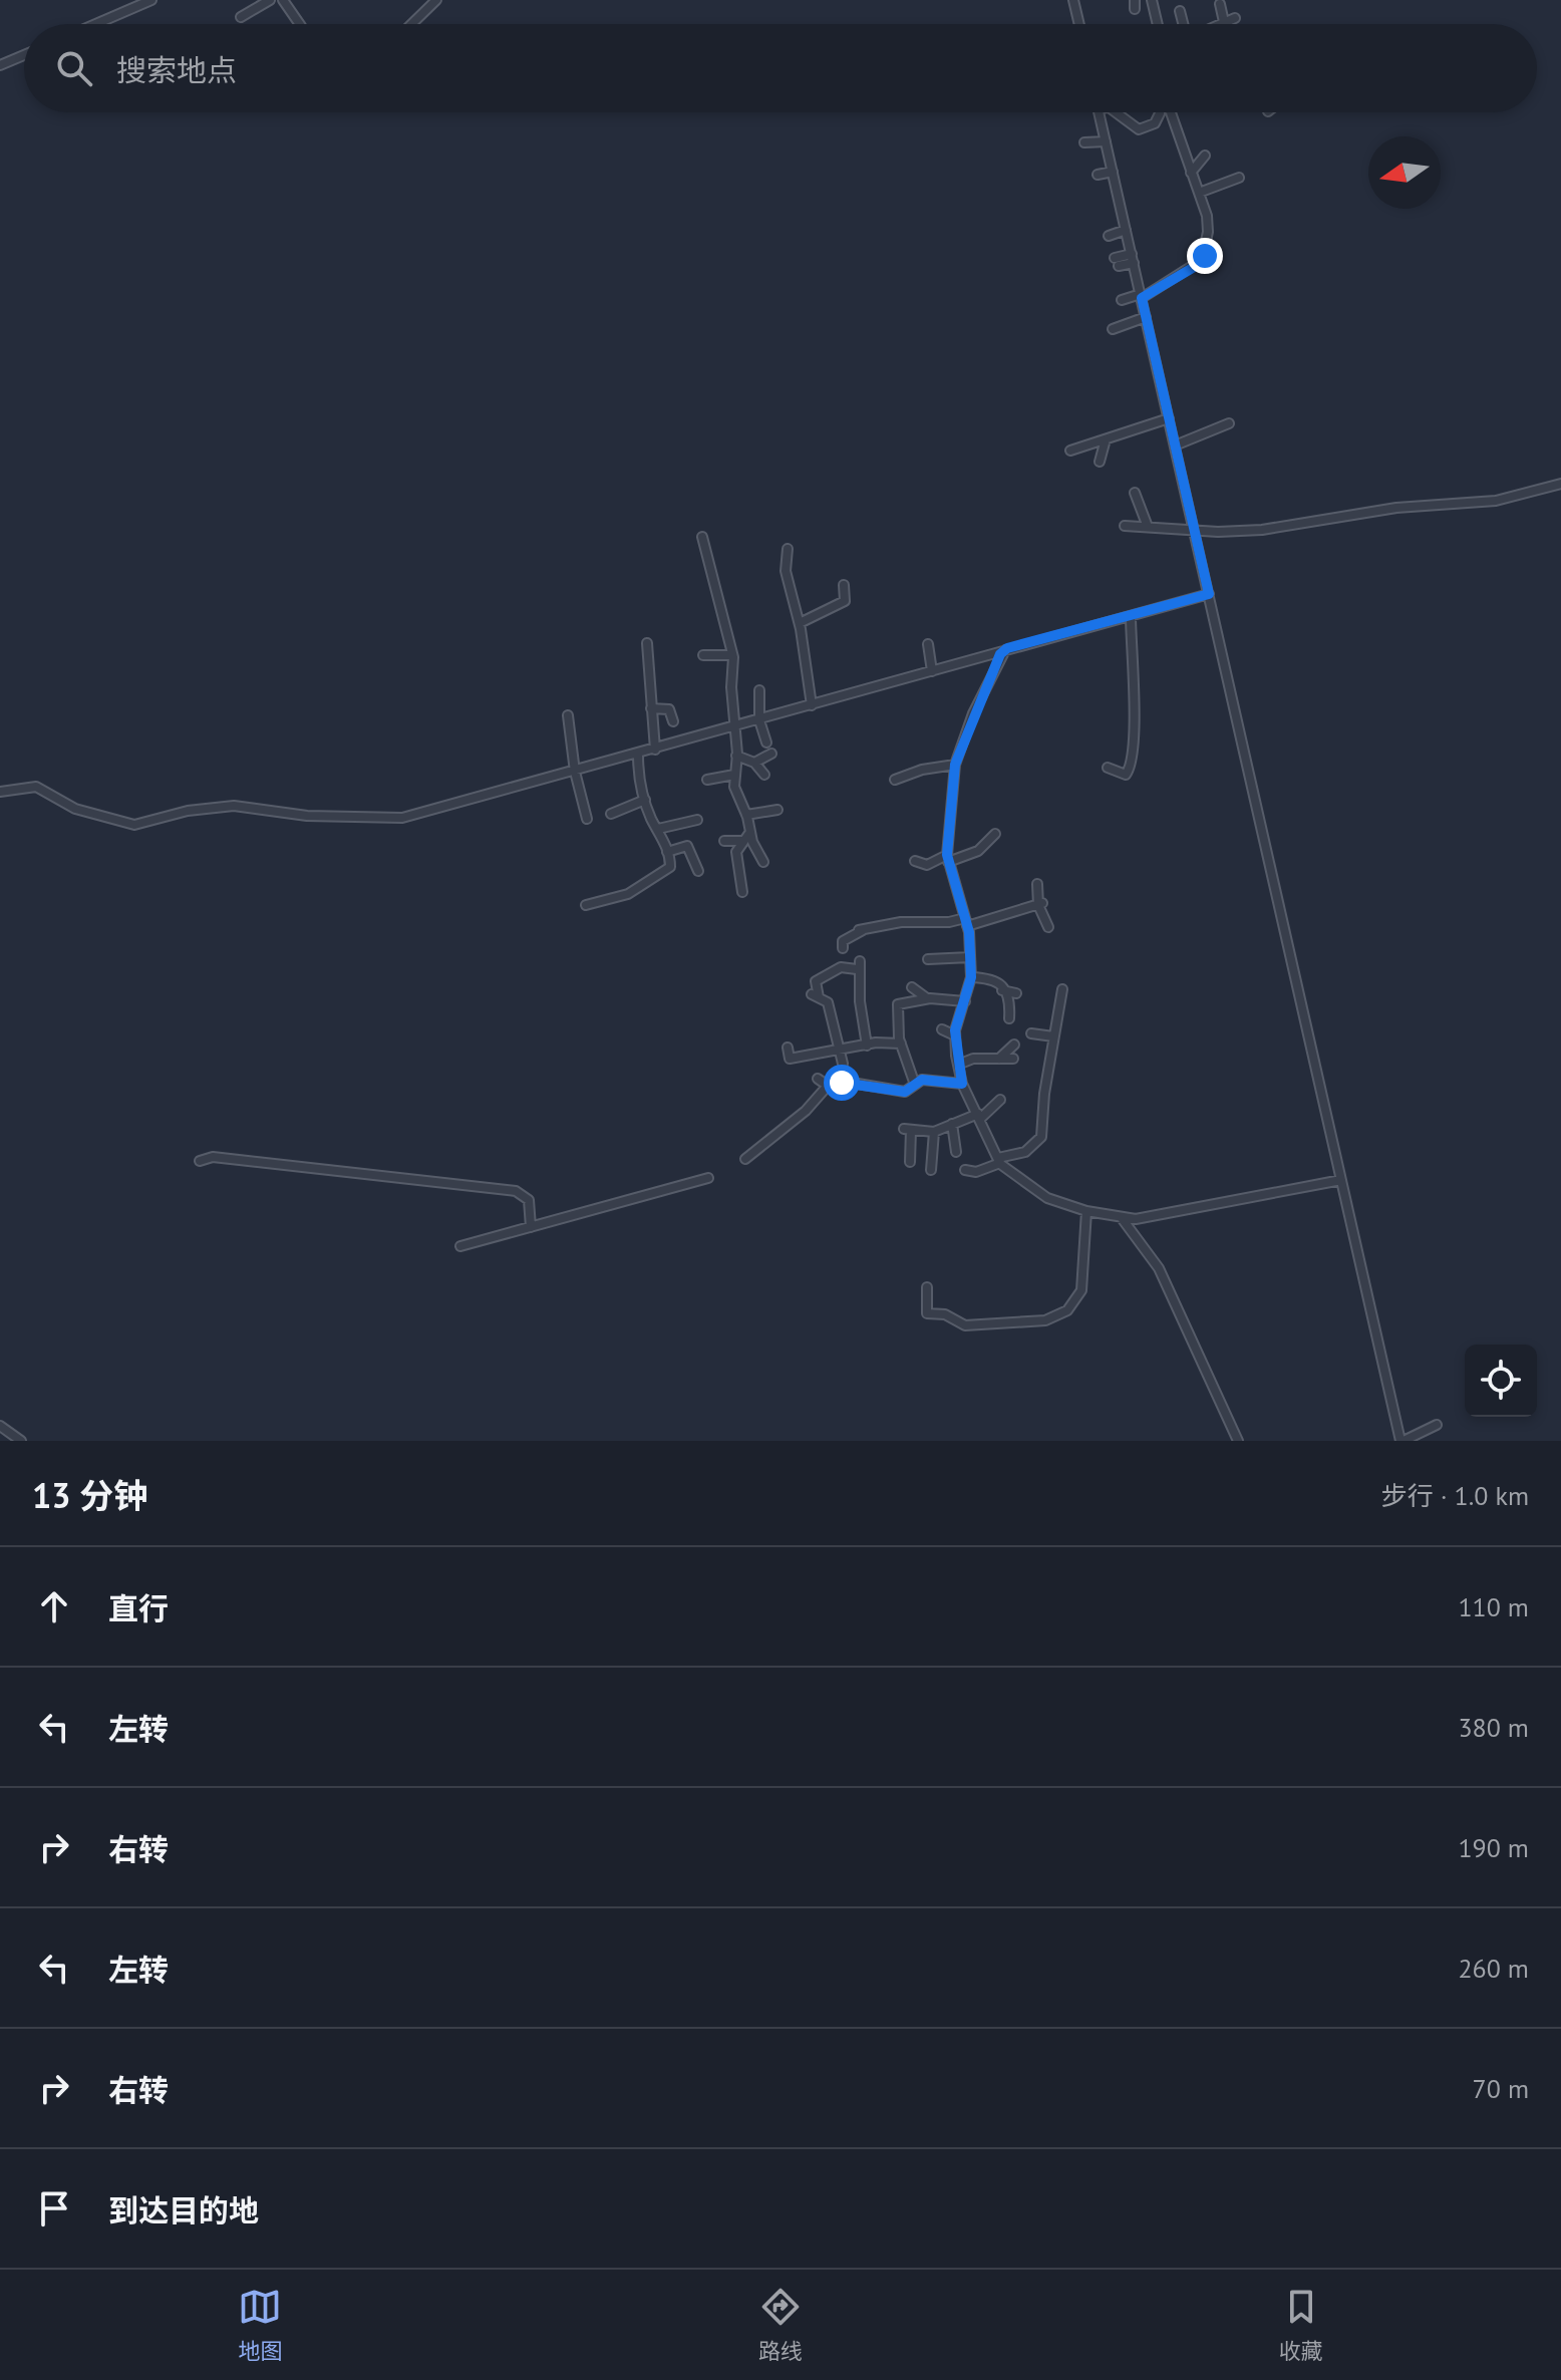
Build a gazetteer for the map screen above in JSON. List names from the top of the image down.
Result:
{
  "north": "left",
  "page": {
    "search": "搜索地点",
    "heading": ["13 分钟", "步行 · 1.0 km"],
    "list": [
      ["直行", "110 m"],
      ["左转", "380 m"],
      ["右转", "190 m"],
      ["左转", "260 m"],
      ["右转", "70 m"],
      "到达目的地"
    ],
    "nav": ["地图", "路线", "收藏"]
  }
}
